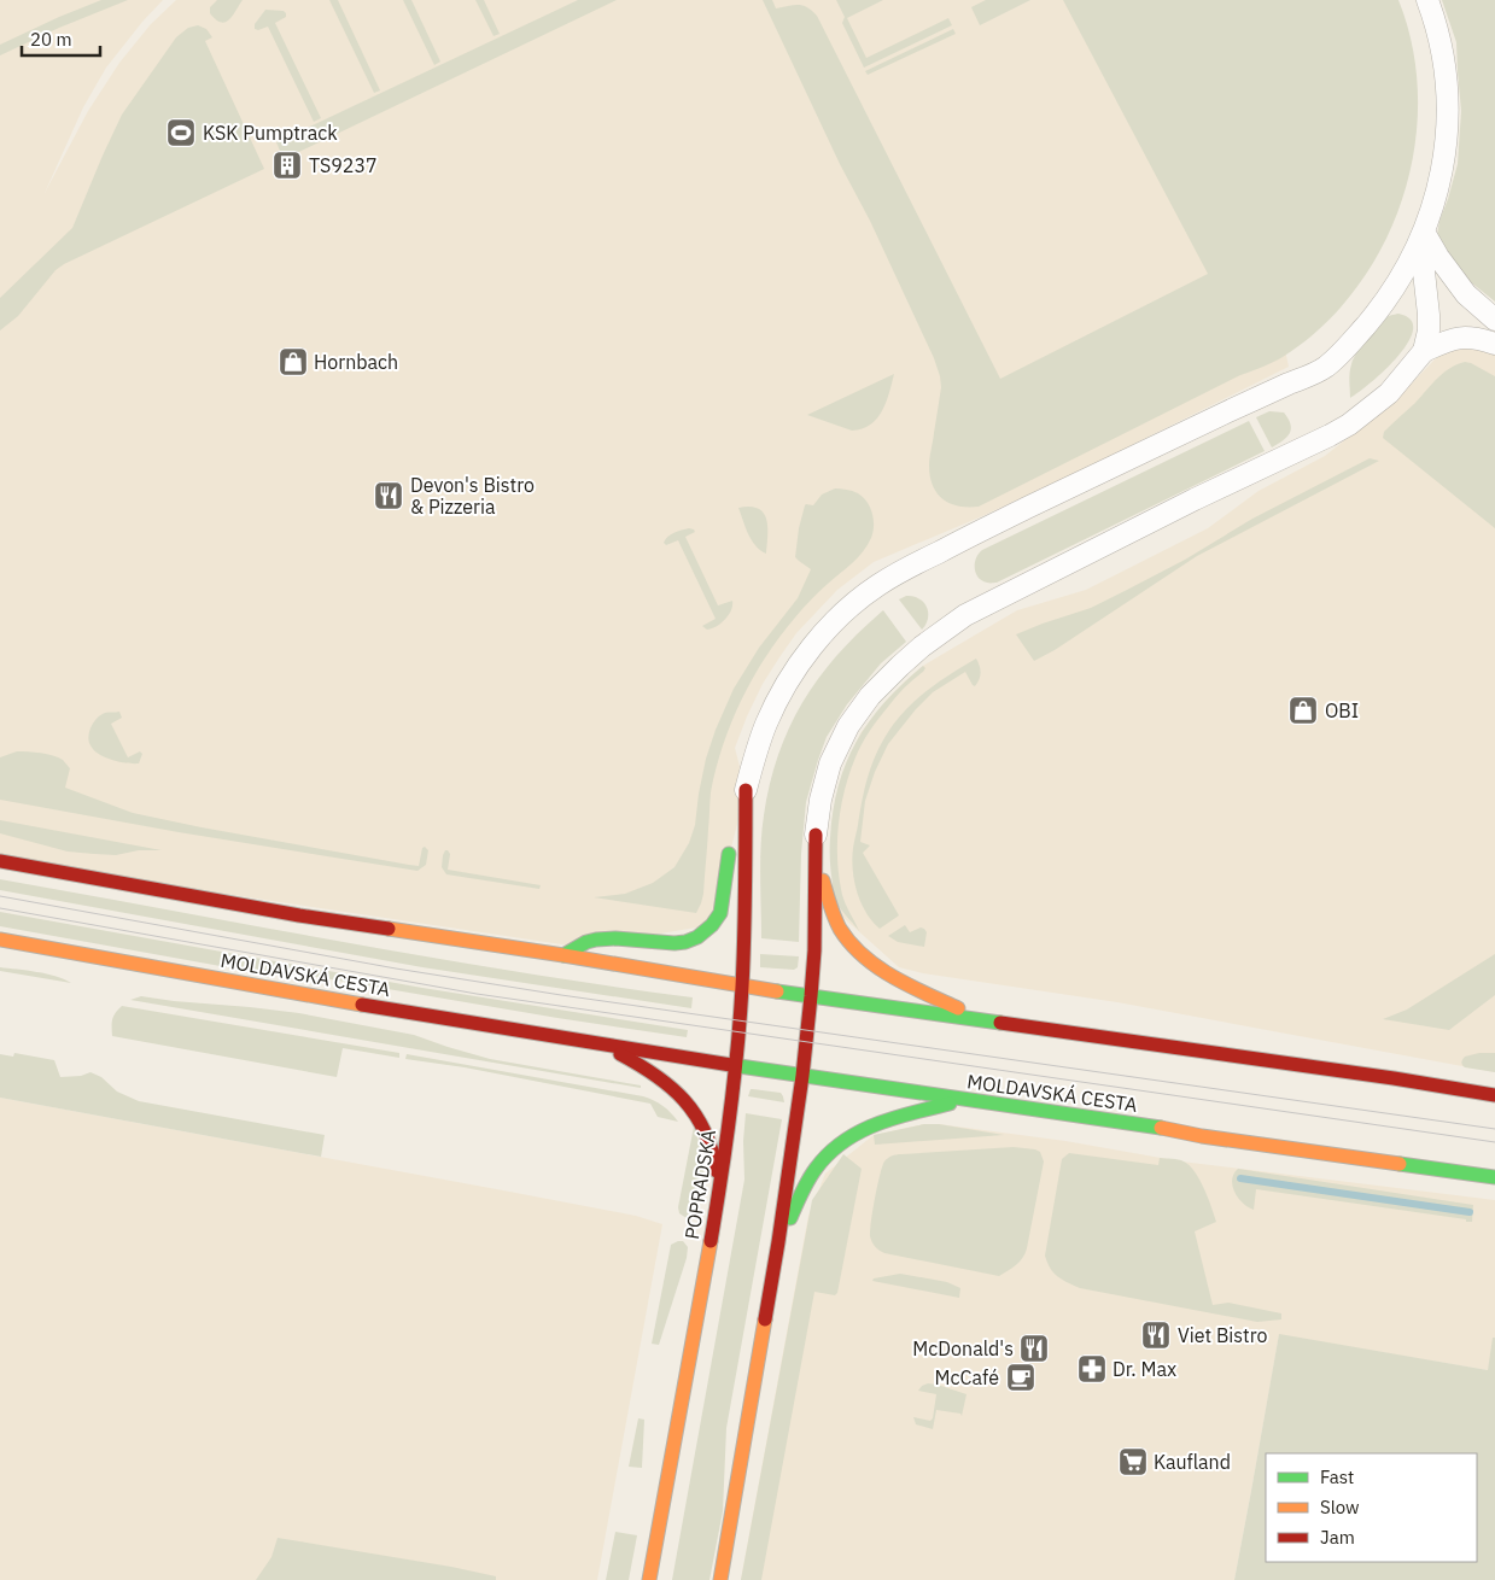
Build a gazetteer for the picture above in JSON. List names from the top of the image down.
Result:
{
  "streets": {
    "street": ["MOLDAVSKÁ CESTA", "POPRADSKÁ"]
  },
  "crossings": [
    ["MOLDAVSKÁ CESTA", "POPRADSKÁ"]
  ],
  "places": {
    "sports": ["KSK Pumptrack"],
    "building": ["TS9237"],
    "shop": ["Hornbach", "OBI"],
    "restaurant": ["Devon's Bistro & Pizzeria", "Viet Bistro", "McDonald's"],
    "pharmacy": ["Dr. Max"],
    "cafe": ["McCafé"],
    "supermarket": ["Kaufland"]
  },
  "legend": ["Fast", "Slow", "Jam"],
  "scale_bar": "20 m"
}
